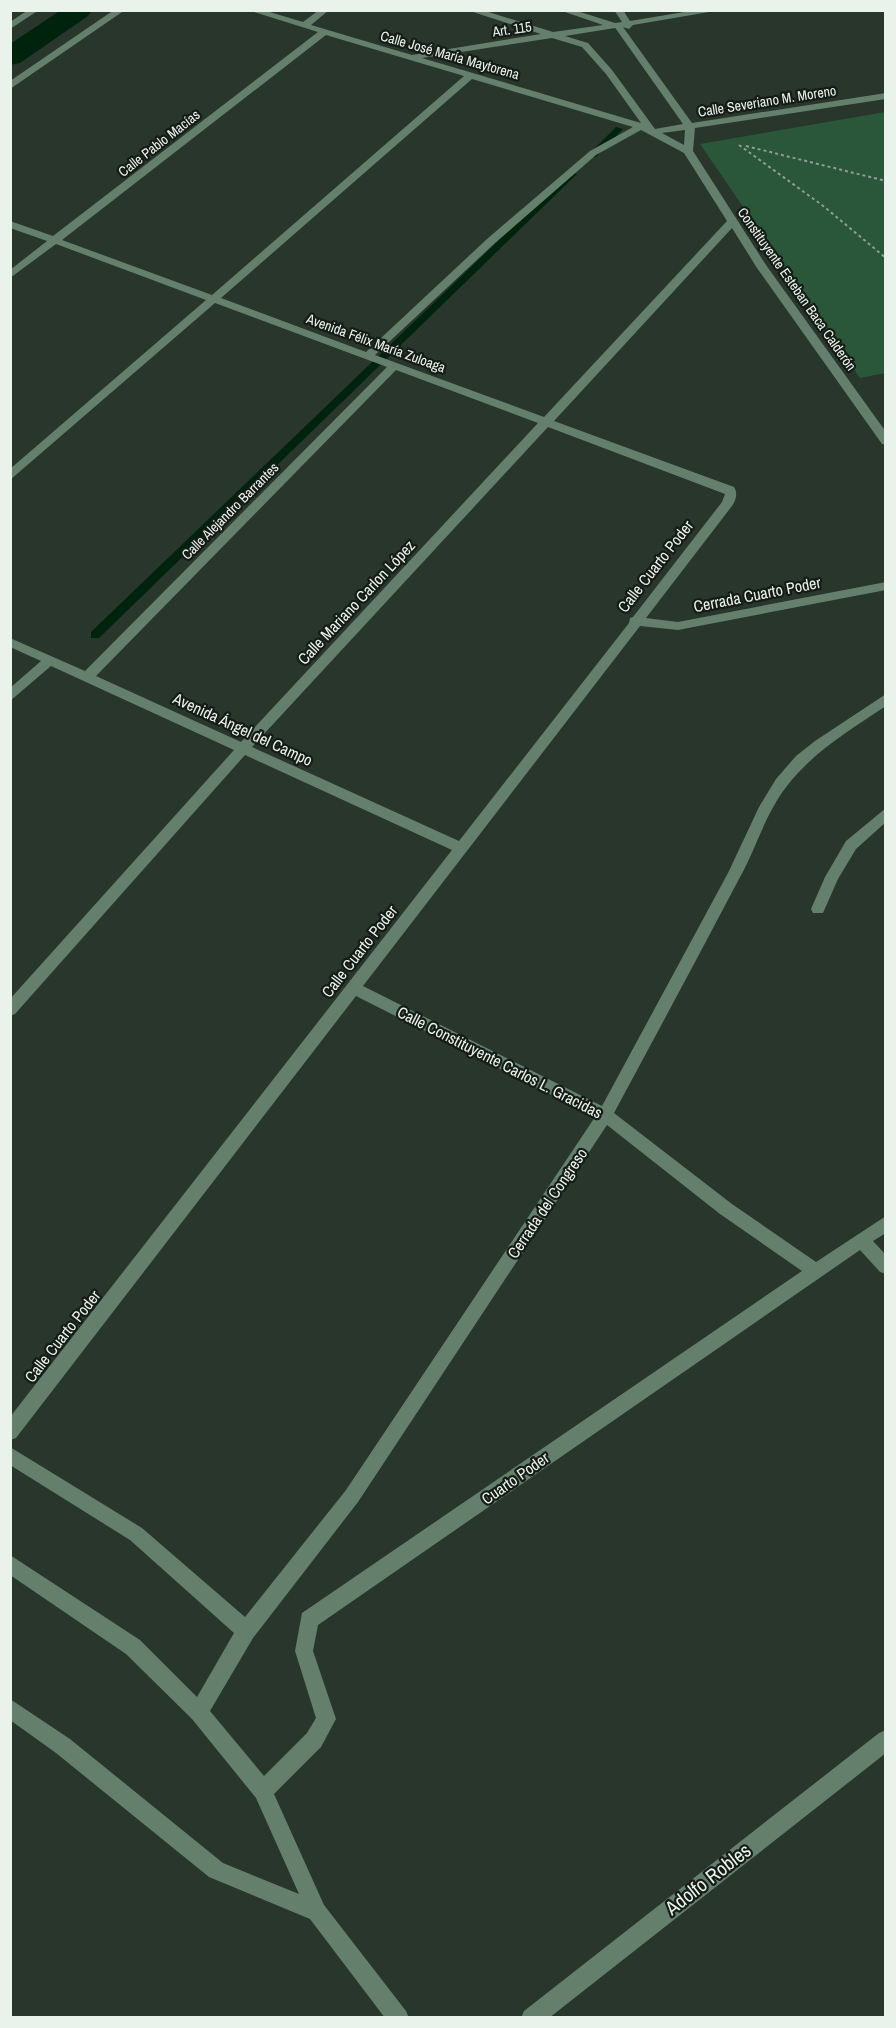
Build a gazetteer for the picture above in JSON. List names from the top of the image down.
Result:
{
  "streets": {
    "street": [
      "Art. 115",
      "Calle José María Maytorena",
      "Calle Severiano M. Moreno",
      "Calle Pablo Macías",
      "Constituyente Esteban Baca Calderón",
      "Avenida Félix María Zuloaga",
      "Calle Alejandro Barrantes",
      "Calle Cuarto Poder",
      "Cerrada Cuarto Poder",
      "Calle Mariano Carlon López",
      "Avenida Ángel del Campo",
      "Calle Constituyente Carlos L. Gracidas",
      "Cerrada del Congreso",
      "Cuarto Poder",
      "Adolfo Robles"
    ]
  },
  "crossings": [
    ["Art. 115", "Calle José María Maytorena"],
    ["Calle José María Maytorena", "Calle Pablo Macías"],
    ["Calle Pablo Macías", "Avenida Félix María Zuloaga"],
    ["Constituyente Esteban Baca Calderón", "Calle Mariano Carlon López"],
    ["Avenida Félix María Zuloaga", "Calle Alejandro Barrantes"],
    ["Avenida Félix María Zuloaga", "Calle Cuarto Poder"],
    ["Avenida Félix María Zuloaga", "Calle Mariano Carlon López"],
    ["Calle Alejandro Barrantes", "Avenida Ángel del Campo"],
    ["Calle Cuarto Poder", "Cerrada Cuarto Poder"],
    ["Calle Cuarto Poder", "Avenida Ángel del Campo"],
    ["Calle Cuarto Poder", "Calle Constituyente Carlos L. Gracidas"],
    ["Calle Mariano Carlon López", "Avenida Ángel del Campo"],
    ["Calle Constituyente Carlos L. Gracidas", "Cerrada del Congreso"],
    ["Calle Constituyente Carlos L. Gracidas", "Cuarto Poder"]
  ]
}
